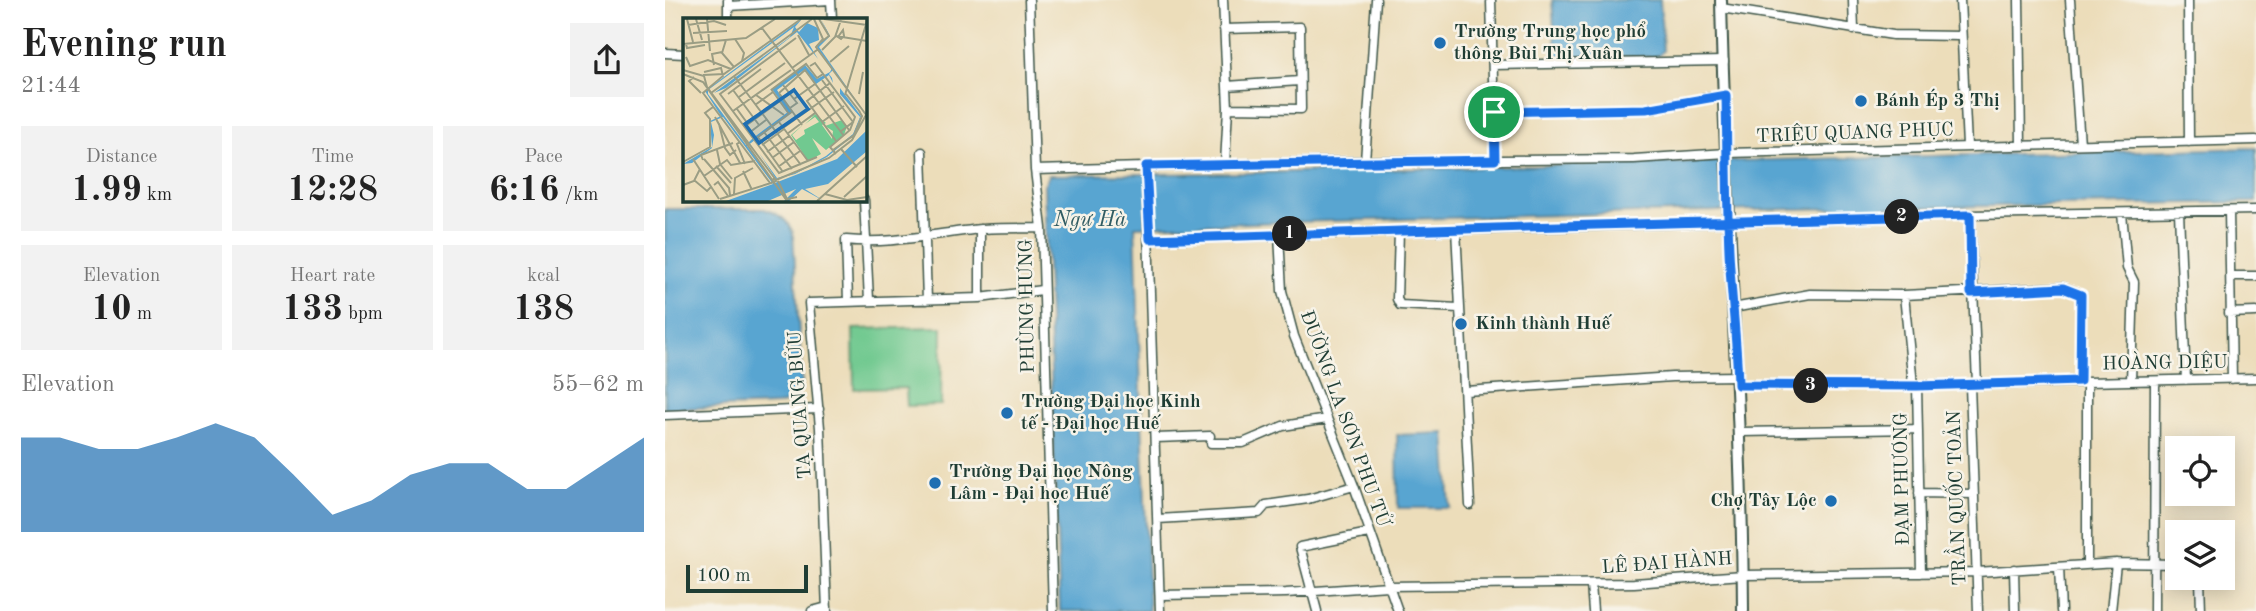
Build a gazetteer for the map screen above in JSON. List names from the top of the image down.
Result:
{
  "streets": {
    "street": [
      "TRIỆU QUANG PHỤC",
      "PHÙNG HƯNG",
      "HOÀNG DIỆU",
      "TẠ QUANG BỬU",
      "ĐƯỜNG LA SƠN PHU TỬ",
      "ĐẠM PHƯƠNG",
      "TRẦN QUỐC TOẢN",
      "LÊ ĐẠI HÀNH"
    ]
  },
  "crossings": [
    ["TRIỆU QUANG PHỤC", "PHÙNG HƯNG"],
    ["PHÙNG HƯNG", "TẠ QUANG BỬU"],
    ["HOÀNG DIỆU", "ĐẠM PHƯƠNG"],
    ["HOÀNG DIỆU", "TRẦN QUỐC TOẢN"],
    ["ĐƯỜNG LA SƠN PHU TỬ", "LÊ ĐẠI HÀNH"],
    ["ĐẠM PHƯƠNG", "LÊ ĐẠI HÀNH"],
    ["TRẦN QUỐC TOẢN", "LÊ ĐẠI HÀNH"]
  ],
  "water": ["Ngự Hà"],
  "places": [
    "Trường Trung học phổ thông Bùi Thị Xuân",
    "Bánh Ép 3 Thị",
    "Kinh thành Huế",
    "Trường Đại học Kinh tế - Đại học Huế",
    "Trường Đại học Nông Lâm - Đại học Huế",
    "Chợ Tây Lộc"
  ],
  "scale_bar": "100 m",
  "page": {
    "heading": ["Evening run", "21:44"],
    "stats": [
      ["Distance", "1.99 km"],
      ["Time", "12:28"],
      ["Pace", "6:16 /km"],
      ["Elevation", "10 m"],
      ["Heart rate", "133 bpm"],
      ["kcal", "138"]
    ],
    "pins": ["2", "1", "3"],
    "chart": ["Elevation", "55–62 m"],
    "scale": "100 m"
  }
}
